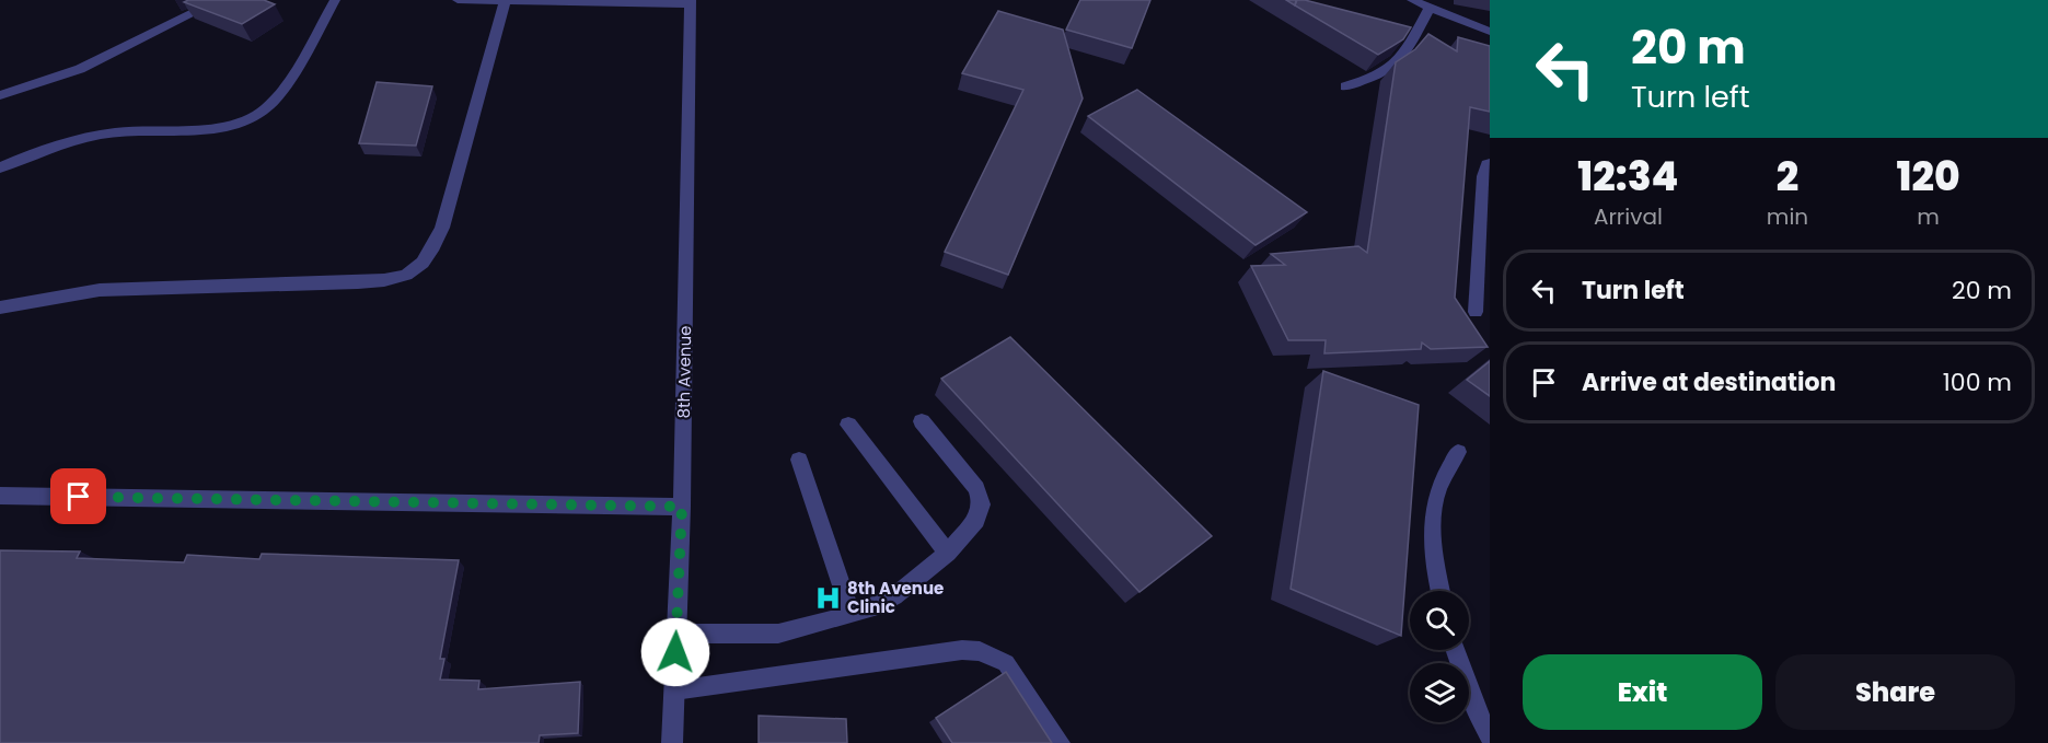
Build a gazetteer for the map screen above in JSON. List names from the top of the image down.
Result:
{
  "streets": {
    "street": ["8th Avenue"]
  },
  "places": {
    "hospital": ["8th Avenue Clinic"]
  },
  "page": {
    "turn": ["20 m", "Turn left"],
    "eta": [
      "12:34",
      "Arrival",
      "2",
      "min",
      "120",
      "m"
    ],
    "list": [
      {
        "name": "Turn left",
        "value": "20 m"
      },
      {
        "name": "Arrive at destination",
        "value": "100 m"
      }
    ],
    "buttons": ["Exit", "Share"]
  }
}
